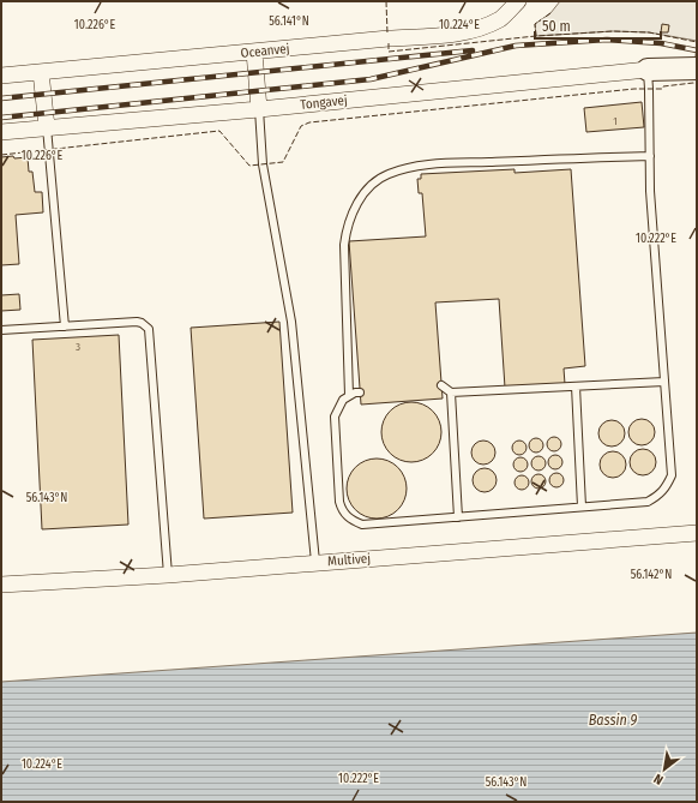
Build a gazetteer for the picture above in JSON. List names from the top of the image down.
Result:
{
  "streets": {
    "street": ["Oceanvej", "Tongavej", "Multivej"]
  },
  "water": ["Bassin 9"],
  "house_numbers": ["1", "3"],
  "scale_bar": "50 m",
  "north": "bottom left",
  "coordinates": [
    "56.141°N",
    "10.226°E",
    "10.224°E",
    "10.222°E",
    "56.143°N",
    "56.142°N"
  ]
}
